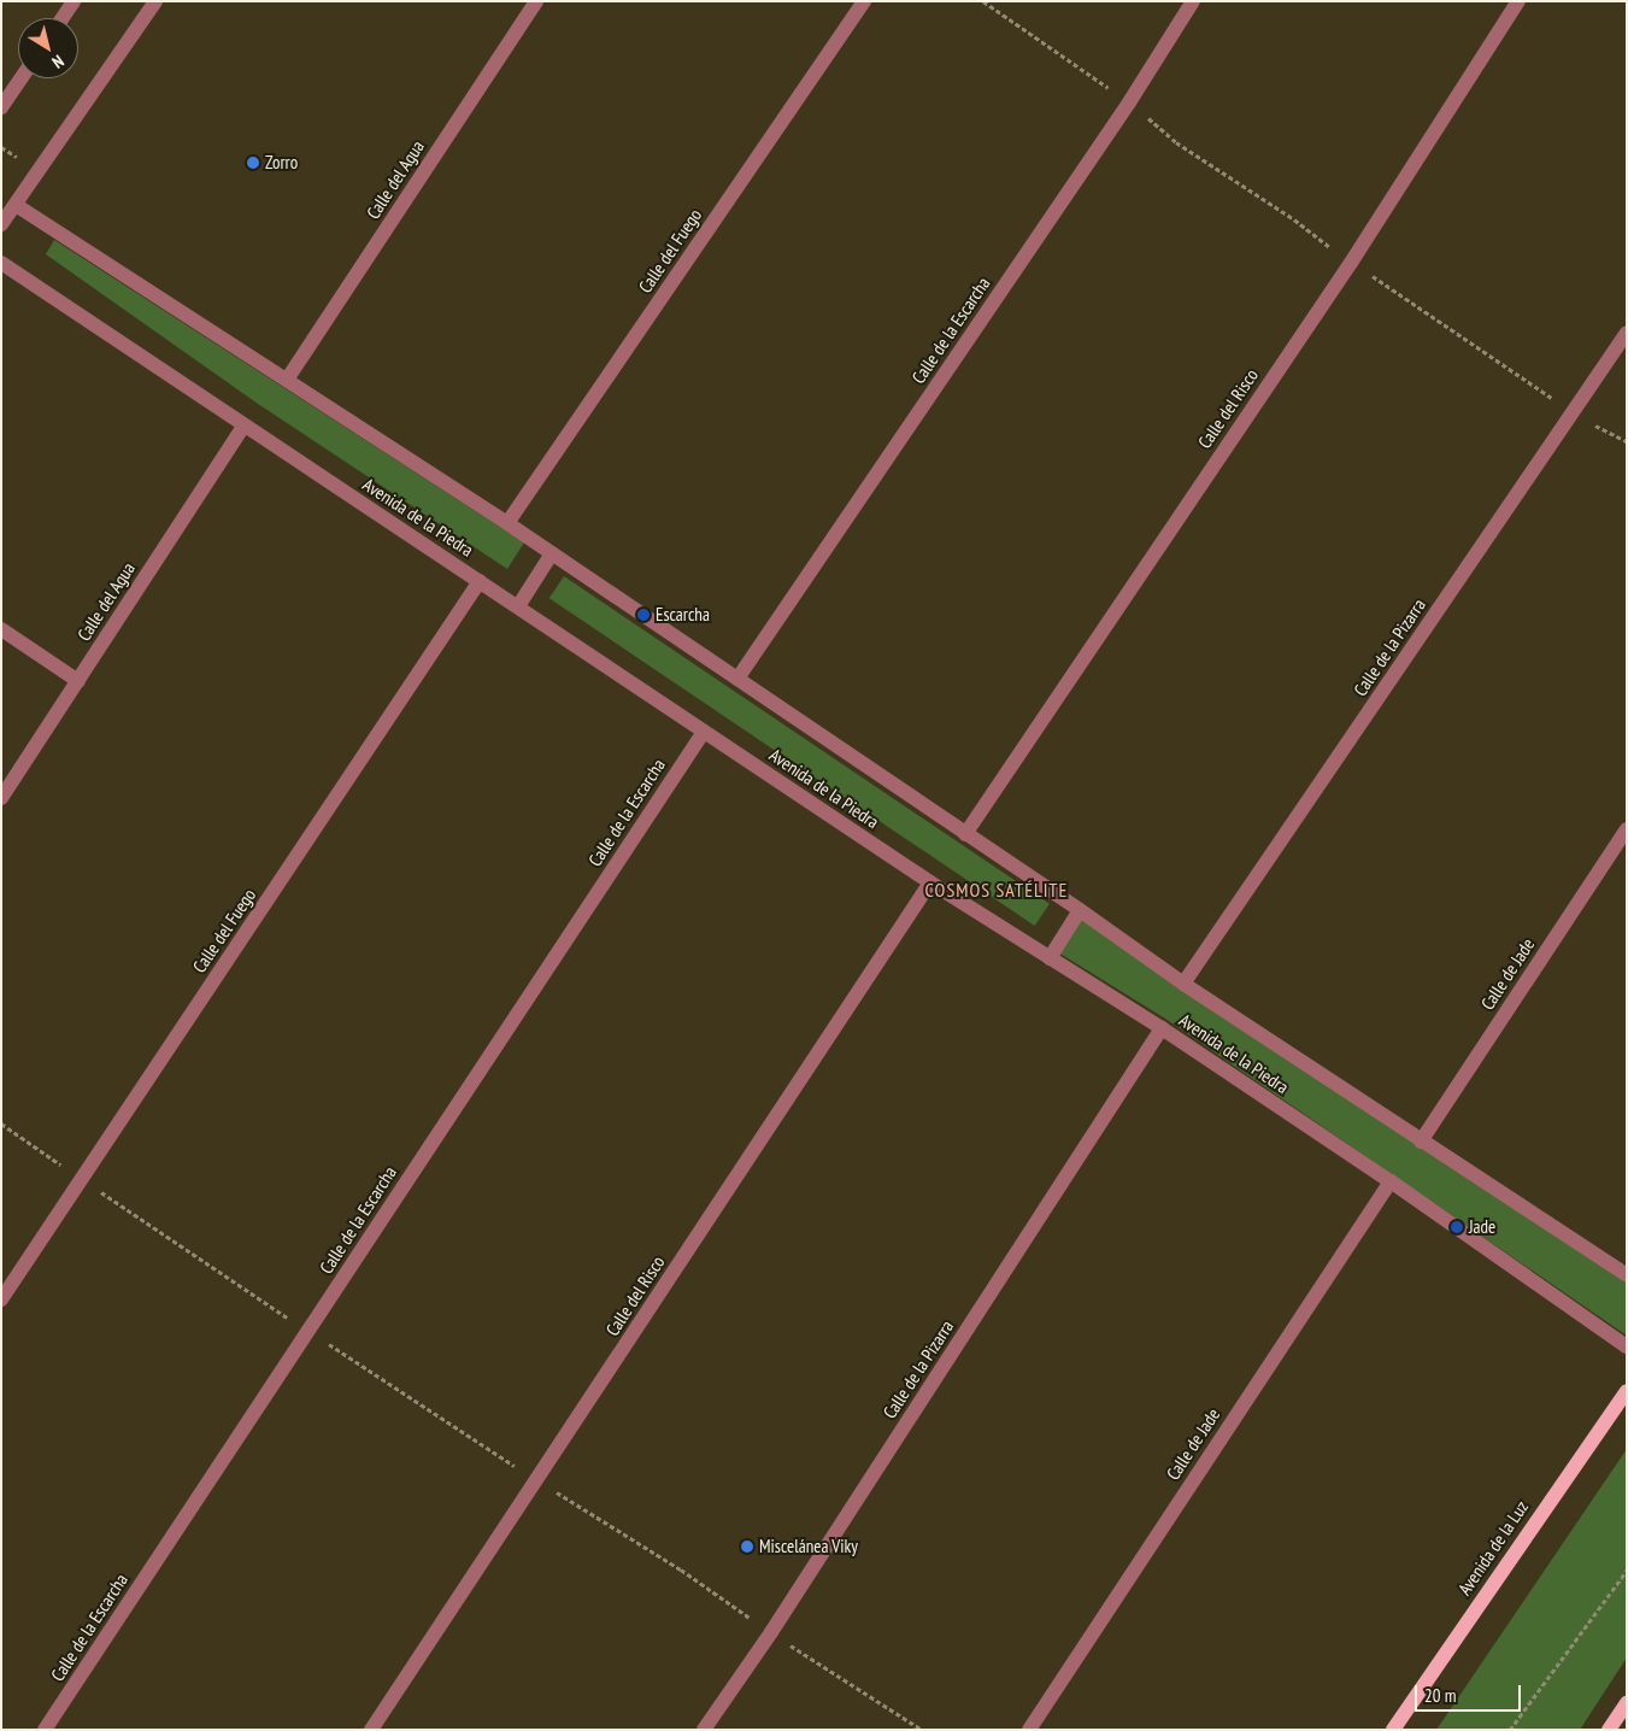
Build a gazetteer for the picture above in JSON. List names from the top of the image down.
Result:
{
  "streets": {
    "main road": ["Avenida de la Luz"],
    "street": [
      "Calle del Agua",
      "Calle del Fuego",
      "Calle de la Escarcha",
      "Calle del Risco",
      "Avenida de la Piedra",
      "Calle de la Pizarra",
      "Calle de Jade"
    ]
  },
  "crossings": [
    ["Calle del Agua", "Avenida de la Piedra"],
    ["Calle del Fuego", "Avenida de la Piedra"],
    ["Calle de la Escarcha", "Avenida de la Piedra"],
    ["Calle del Risco", "Avenida de la Piedra"],
    ["Avenida de la Piedra", "Calle de la Pizarra"],
    ["Avenida de la Piedra", "Calle de Jade"]
  ],
  "districts": ["COSMOS SATÉLITE"],
  "places": [
    "Zorro",
    "Escarcha",
    "Jade",
    "Miscelánea Viky"
  ],
  "scale_bar": "20 m",
  "north": "bottom right"
}
